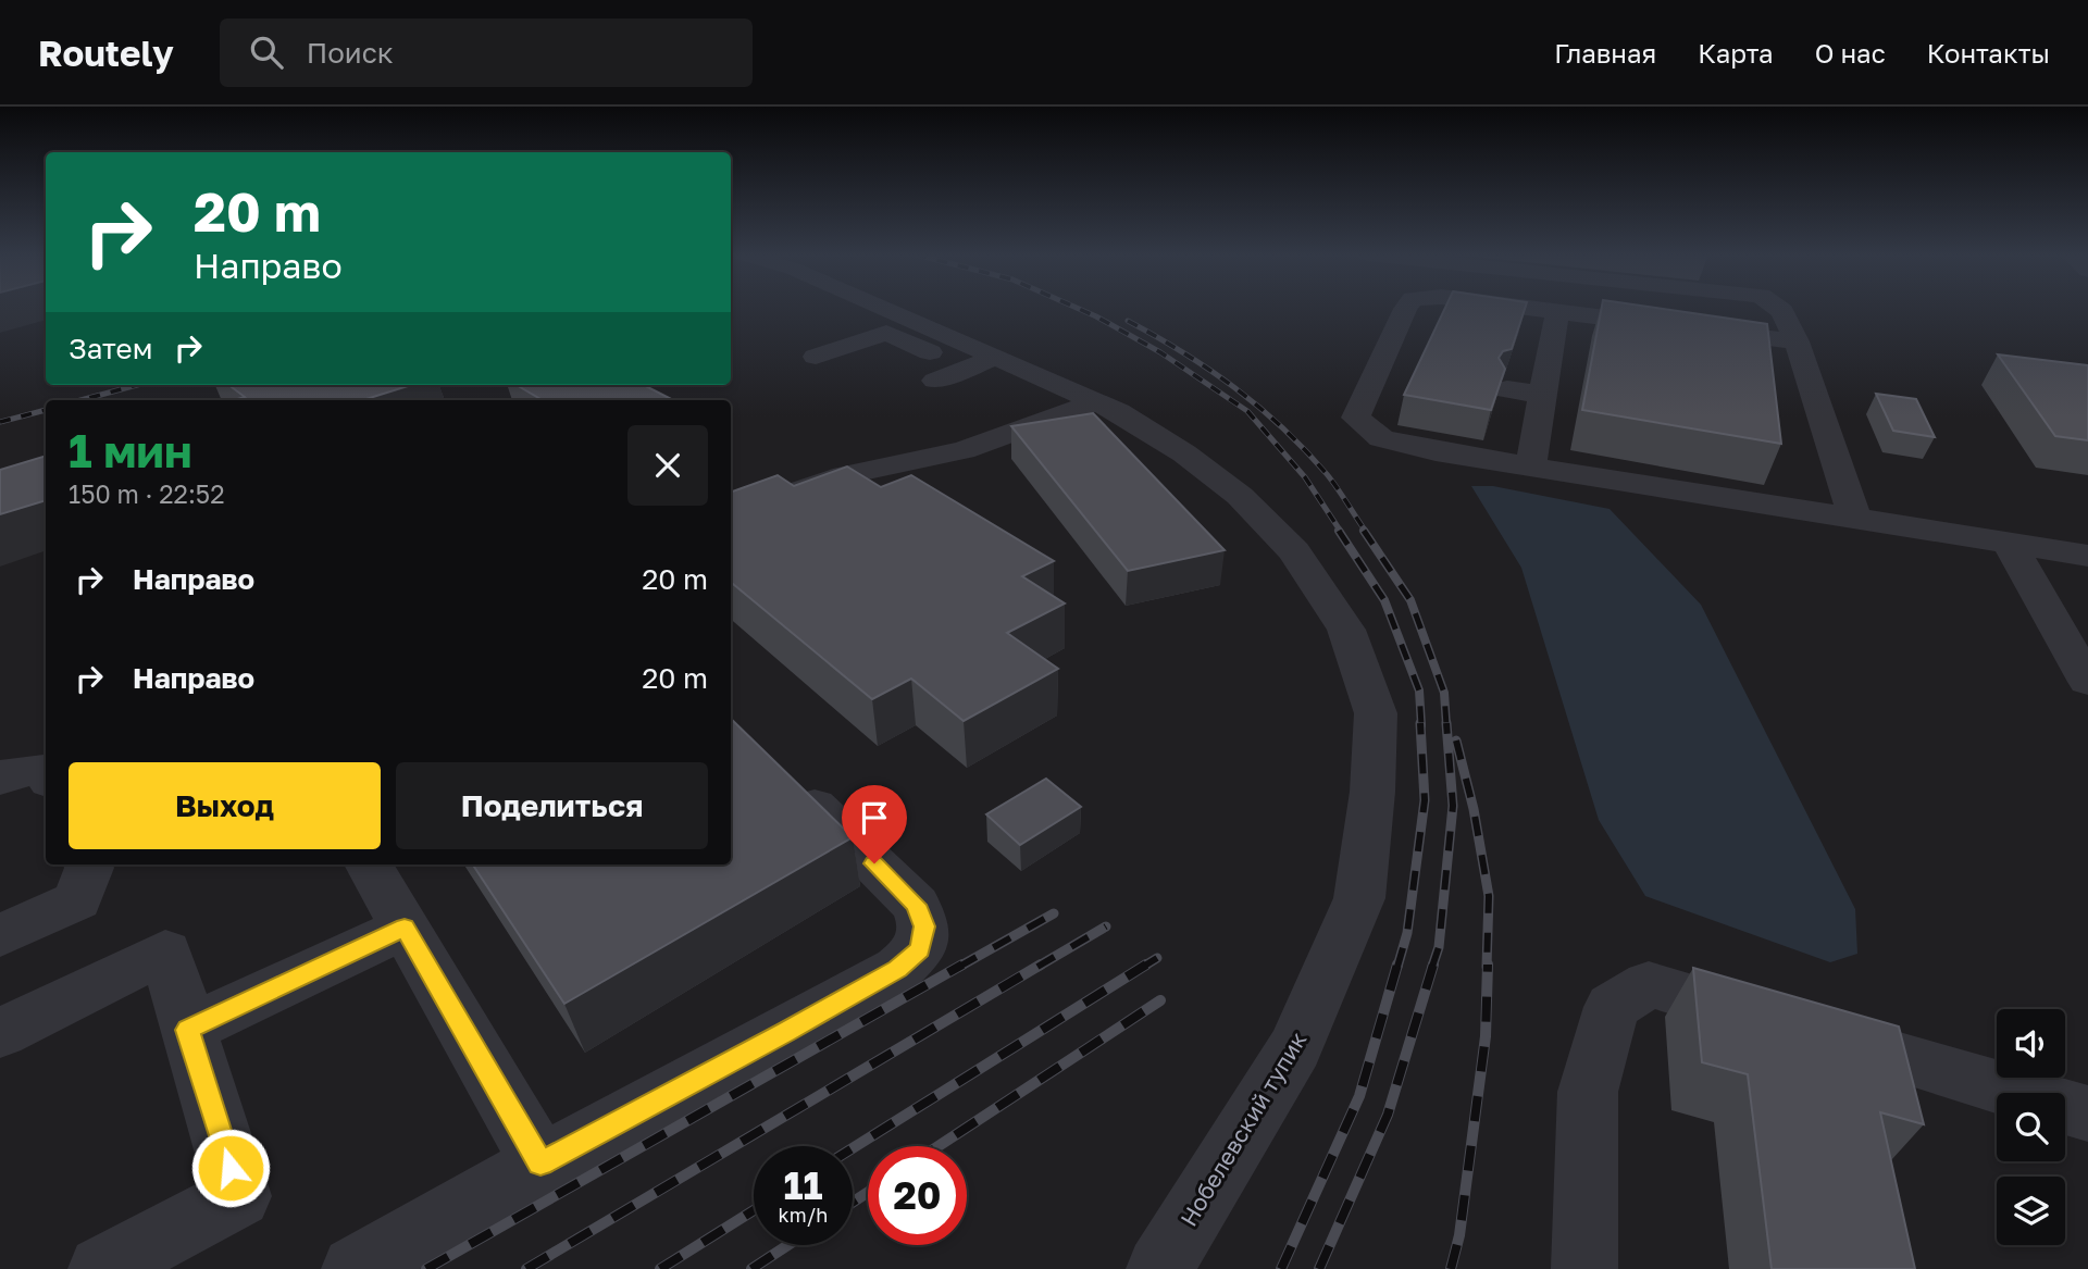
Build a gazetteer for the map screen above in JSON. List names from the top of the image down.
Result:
{
  "streets": {
    "street": ["Нобелевский тупик"]
  },
  "page": {
    "header": "Routely",
    "search": "Поиск",
    "nav": [
      "Главная",
      "Карта",
      "О нас",
      "Контакты"
    ],
    "turn": ["20 m", "Направо"],
    "then": "Затем",
    "heading": ["1 мин", "150 m · 22:52"],
    "list": [
      {
        "name": "Направо",
        "value": "20 m"
      },
      {
        "name": "Направо",
        "value": "20 m"
      }
    ],
    "buttons": ["Выход", "Поделиться"],
    "speed": "11 km/h",
    "limit": "20"
  }
}
